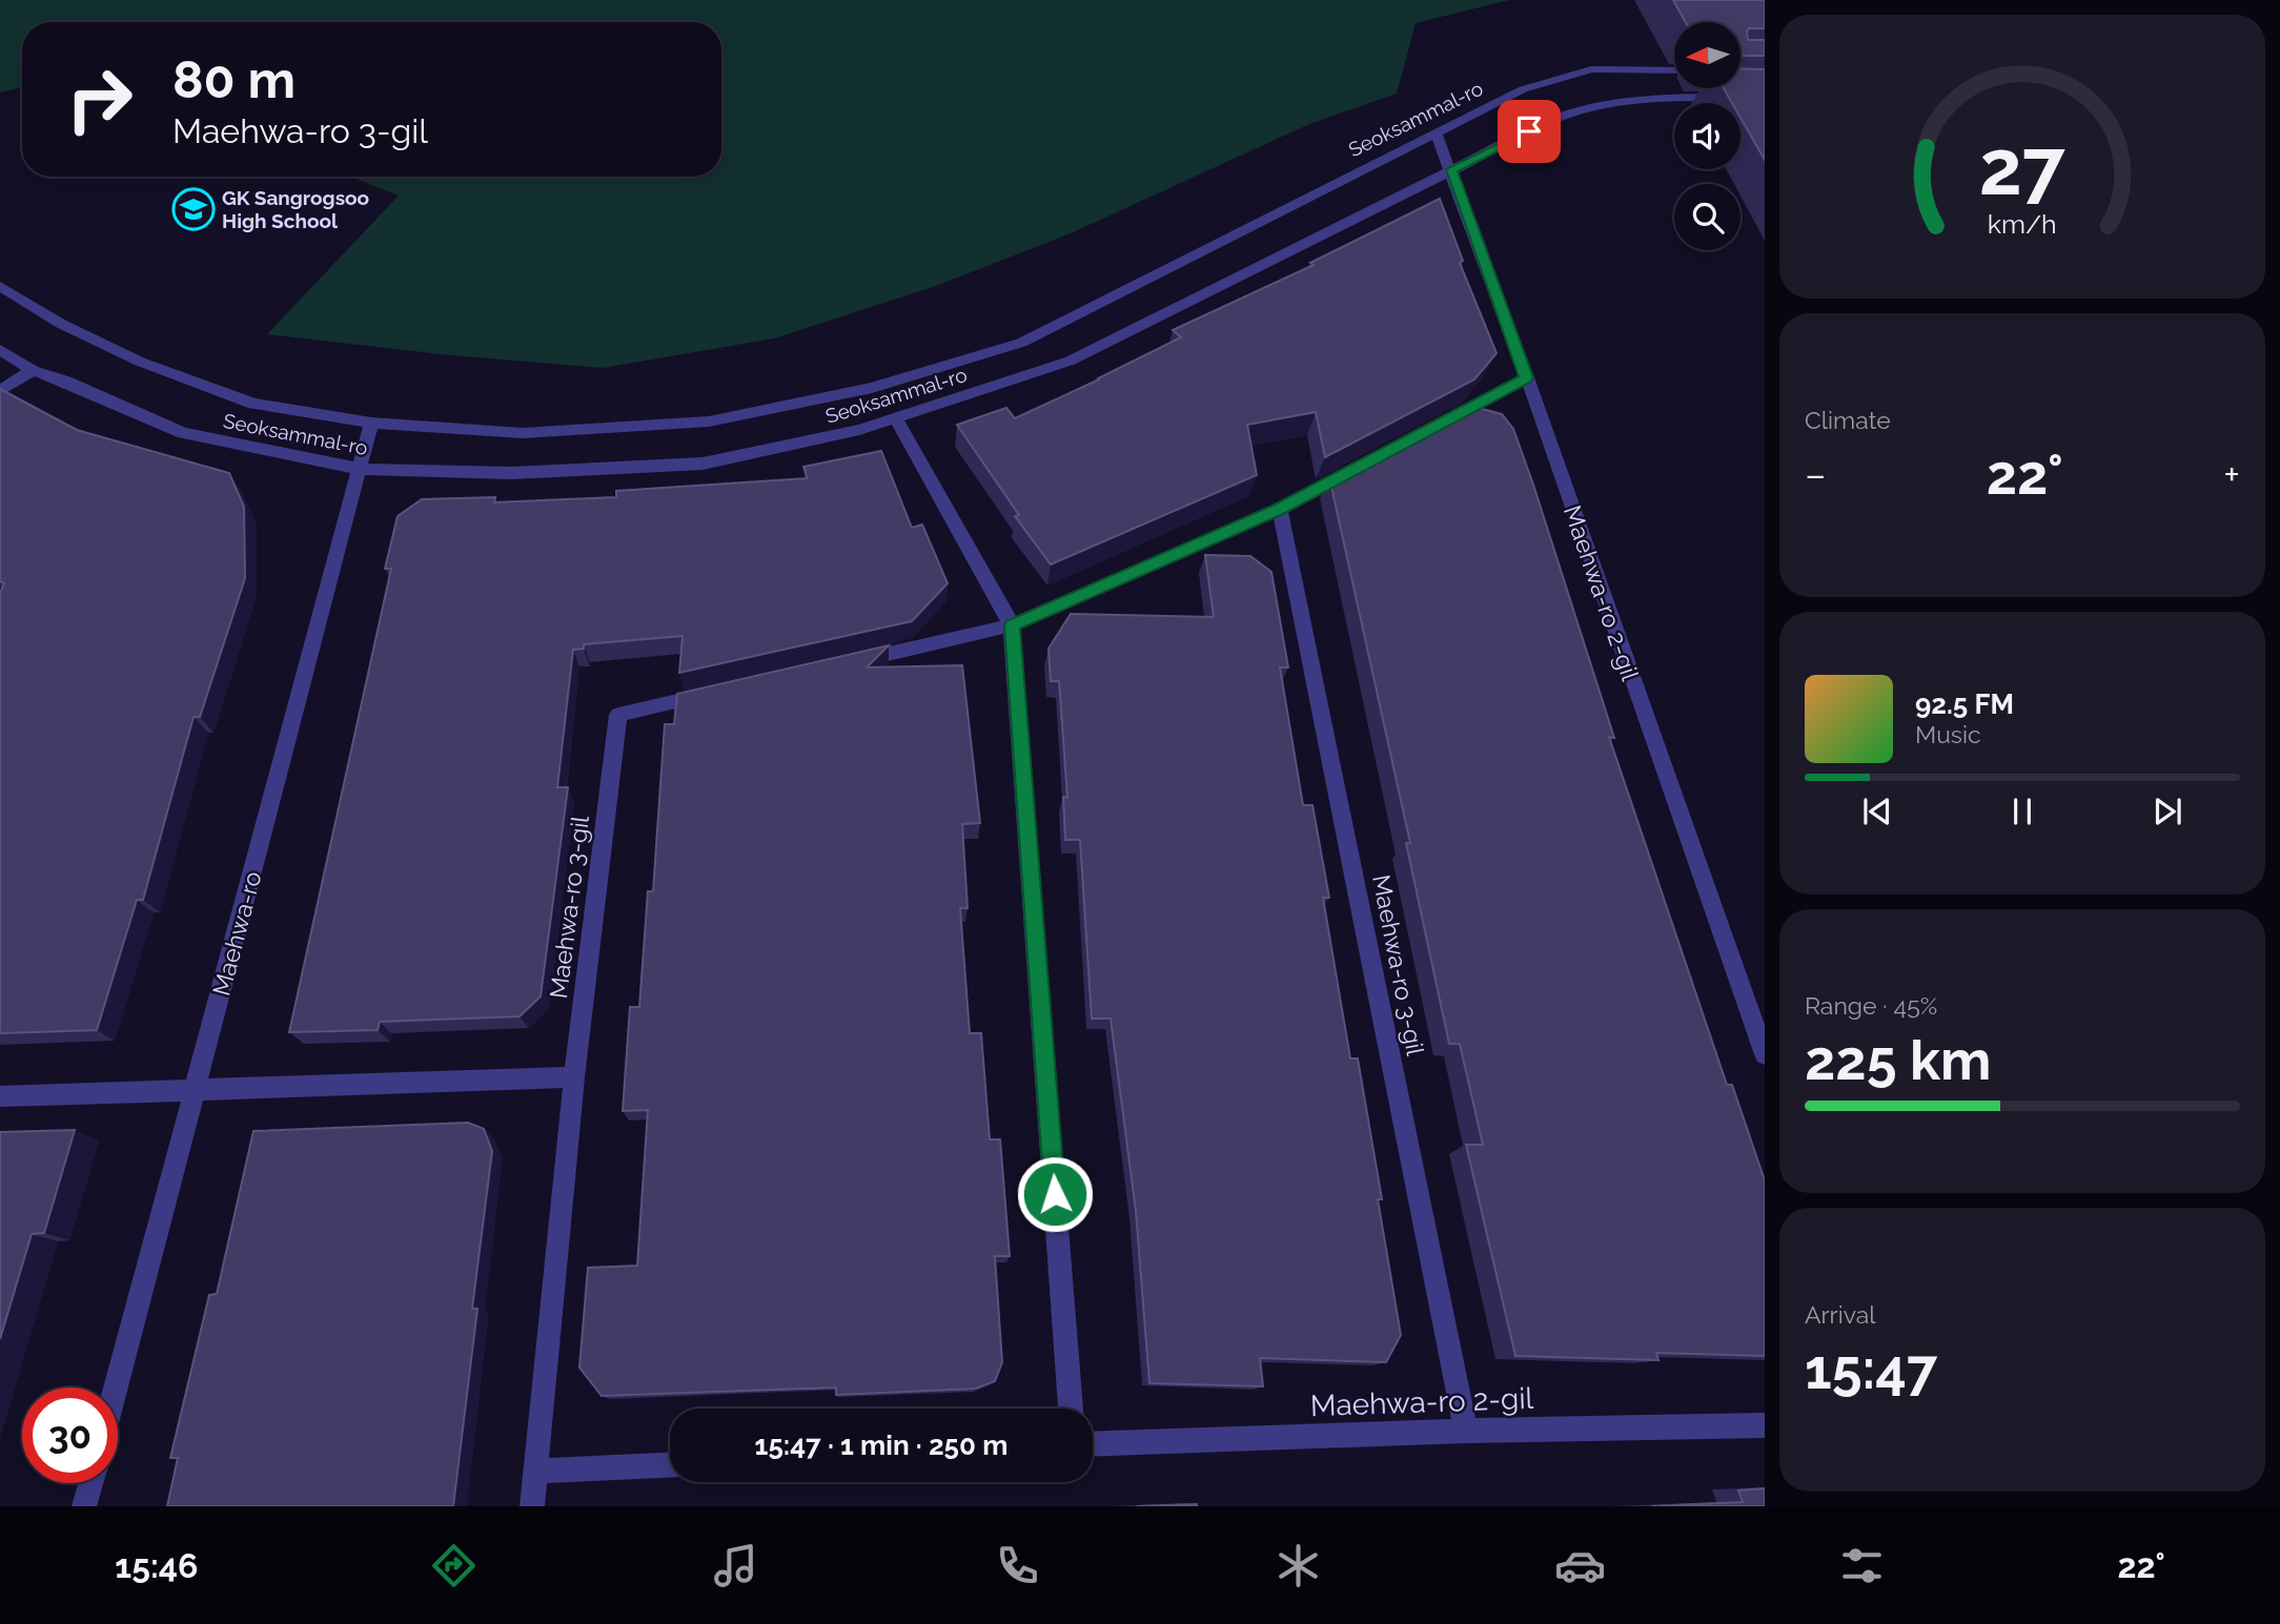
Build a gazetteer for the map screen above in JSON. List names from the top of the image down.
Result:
{
  "streets": {
    "street": [
      "Seoksammal-ro",
      "Maehwa-ro 2-gil",
      "Maehwa-ro 3-gil",
      "Maehwa-ro"
    ]
  },
  "crossings": [
    ["Seoksammal-ro", "Maehwa-ro 2-gil"],
    ["Seoksammal-ro", "Maehwa-ro"],
    ["Maehwa-ro 2-gil", "Maehwa-ro 3-gil"]
  ],
  "places": {
    "school or university": ["GK Sangrogsoo High School"]
  },
  "north": "left",
  "page": {
    "turn": ["80 m", "Maehwa-ro 3-gil"],
    "tile": [
      "Climate",
      ["Range · 45%", "225 km"],
      ["Arrival", "15:47"]
    ],
    "heat": ["−", "22°", "+"],
    "song": ["92.5 FM", "Music"],
    "limit": "30",
    "trip": "15:47 · 1 min · 250 m",
    "tabs": ["15:46", "22°"],
    "gauge": ["27", "km/h"]
  }
}
